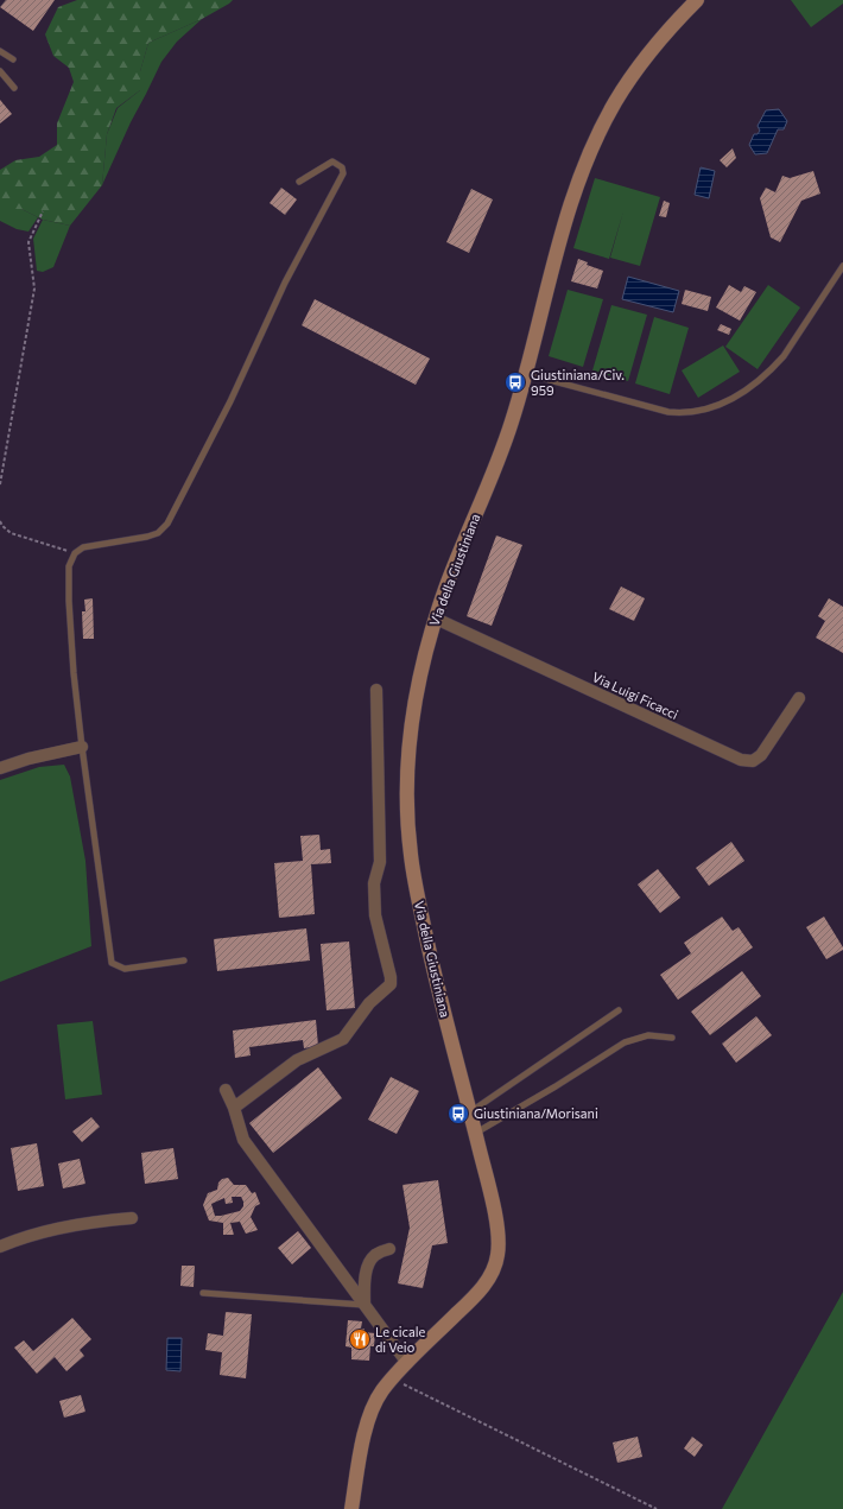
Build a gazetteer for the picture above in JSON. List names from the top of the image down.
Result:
{
  "streets": {
    "street": ["Via della Giustiniana", "Via Luigi Ficacci"]
  },
  "crossings": [
    ["Via della Giustiniana", "Via Luigi Ficacci"]
  ],
  "places": {
    "bus stop": ["Giustiniana/Civ. 959", "Giustiniana/Morisani"],
    "restaurant": ["Le cicale di Veio"]
  }
}
